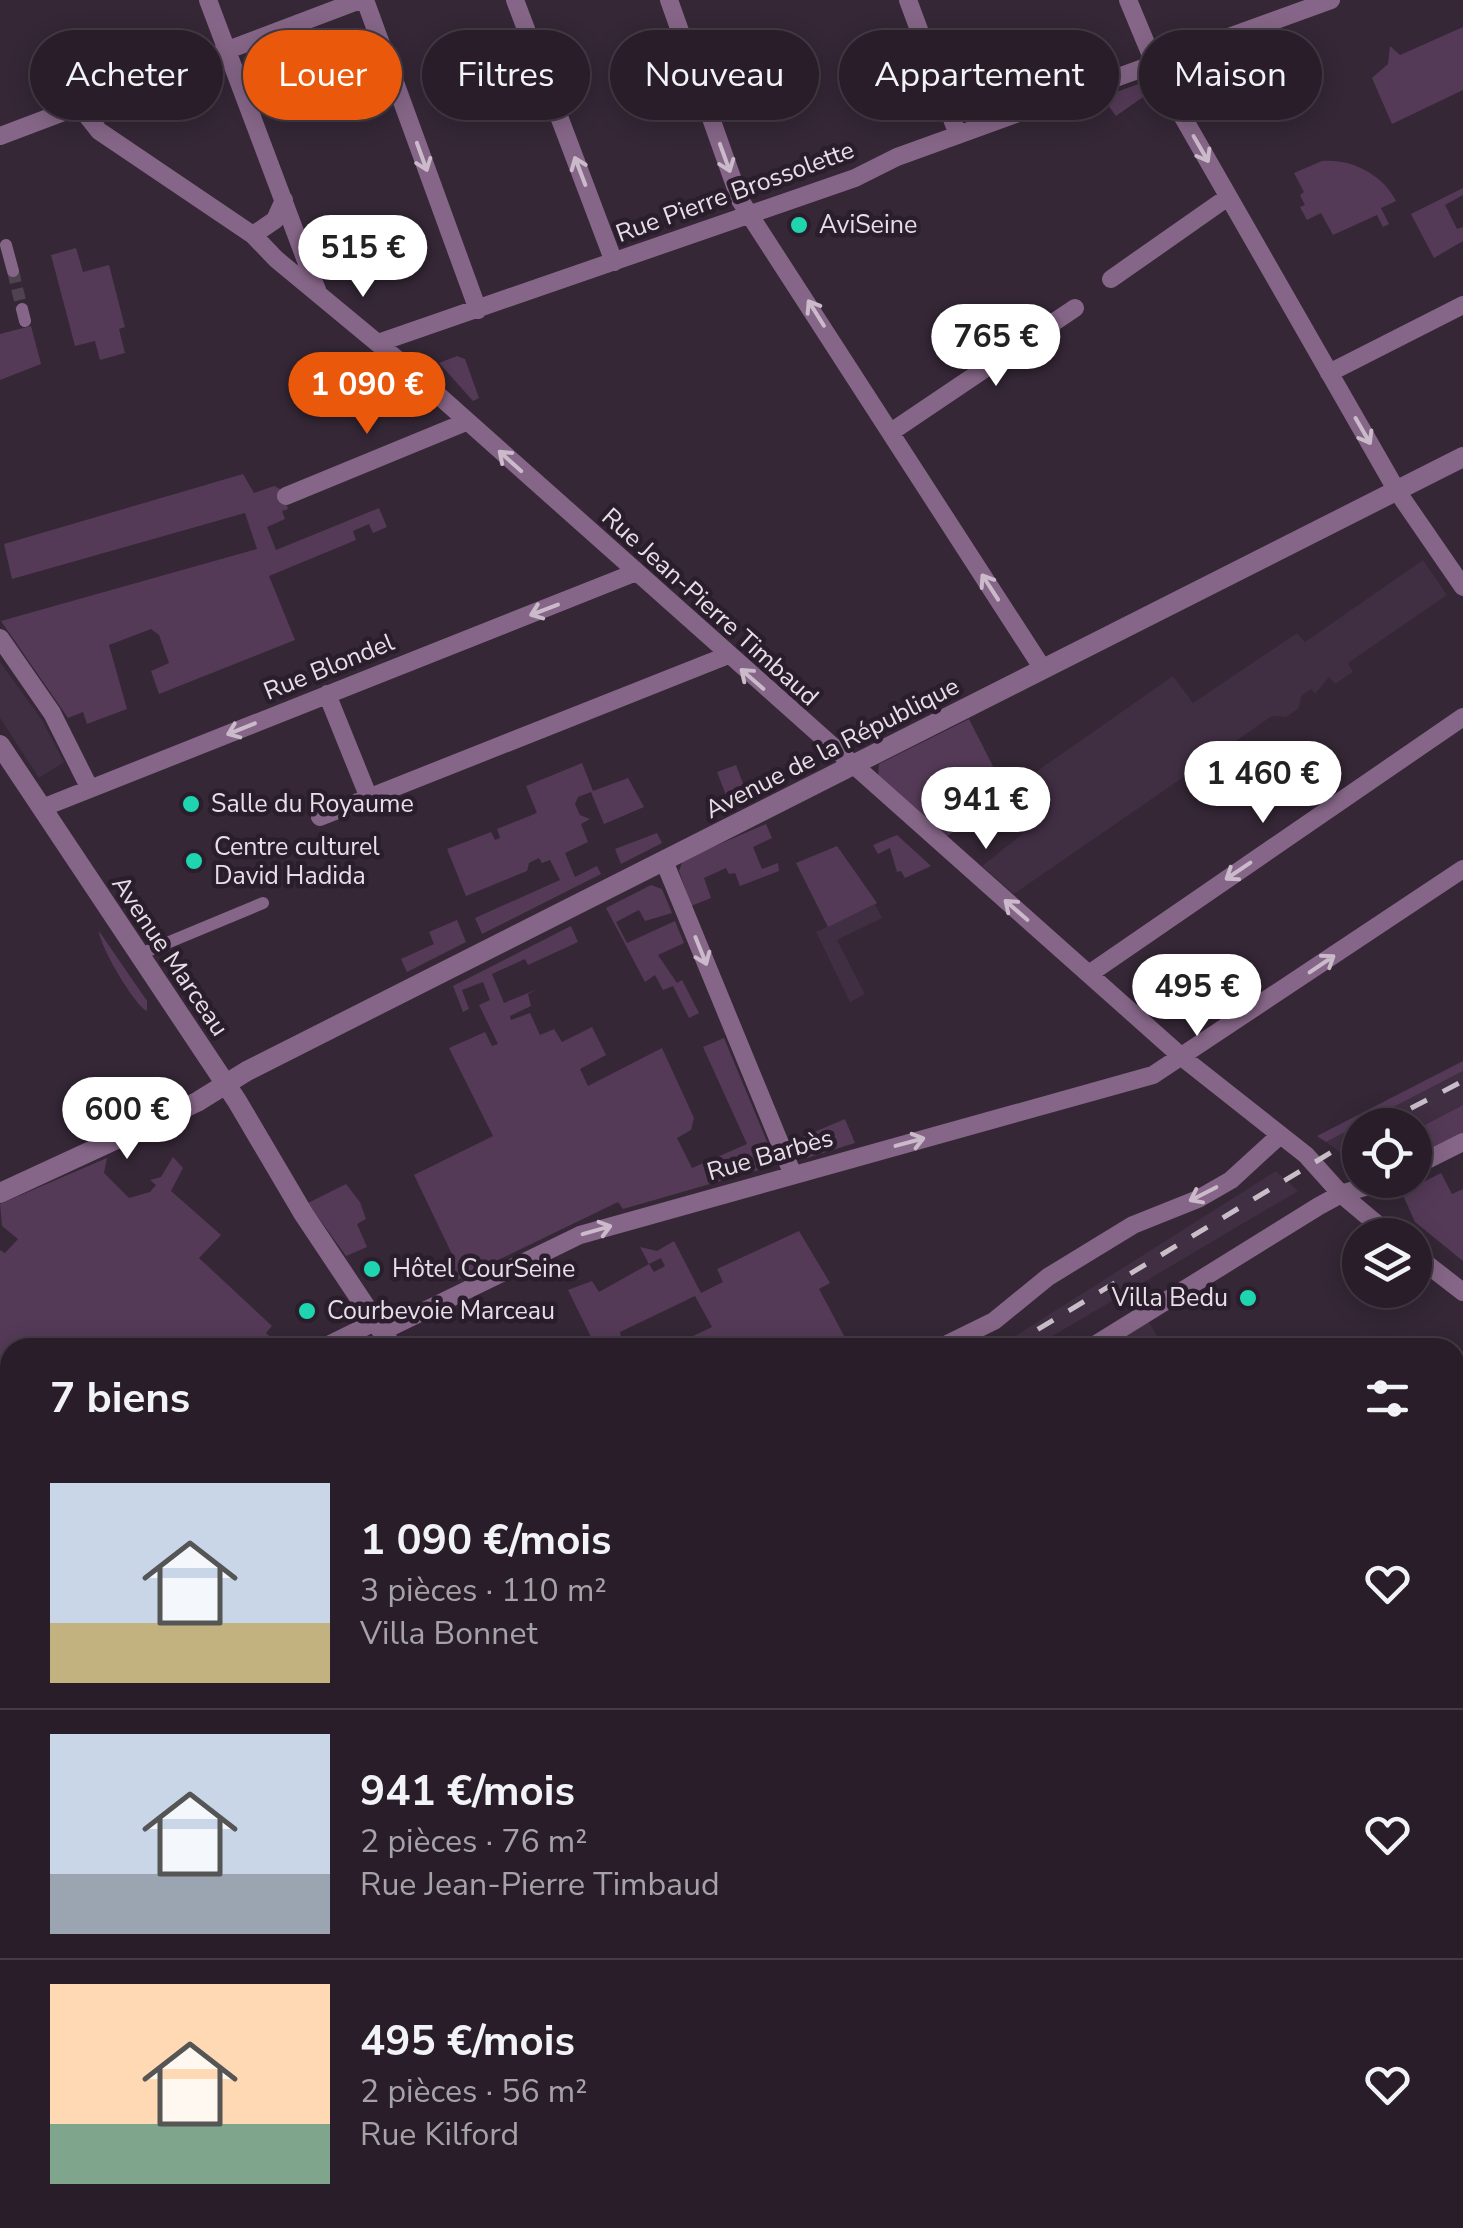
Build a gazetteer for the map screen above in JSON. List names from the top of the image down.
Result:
{
  "streets": {
    "street": [
      "Rue Pierre Brossolette",
      "Rue Jean-Pierre Timbaud",
      "Rue Blondel",
      "Avenue de la République",
      "Avenue Marceau",
      "Rue Barbès"
    ]
  },
  "crossings": [
    ["Rue Pierre Brossolette", "Rue Jean-Pierre Timbaud"],
    ["Rue Jean-Pierre Timbaud", "Rue Blondel"],
    ["Rue Jean-Pierre Timbaud", "Avenue de la République"],
    ["Rue Jean-Pierre Timbaud", "Rue Barbès"],
    ["Rue Blondel", "Avenue Marceau"],
    ["Avenue de la République", "Avenue Marceau"],
    ["Avenue Marceau", "Rue Barbès"]
  ],
  "one_way": ["Rue Jean-Pierre Timbaud"],
  "places": [
    "AviSeine",
    "Salle du Royaume",
    "Centre culturel David Hadida",
    "Hôtel CourSeine",
    "Villa Bedu",
    "Courbevoie Marceau"
  ],
  "page": {
    "chip": [
      "Acheter",
      "Louer",
      "Filtres",
      "Nouveau",
      "Appartement",
      "Maison"
    ],
    "price": [
      "515 €",
      "765 €",
      "1 090 €",
      "1 460 €",
      "941 €",
      "495 €",
      "600 €"
    ],
    "heading": "7 biens",
    "list": [
      {
        "name": "1 090 €/mois",
        "note": "3 pièces · 110 m² · Villa Bonnet"
      },
      {
        "name": "941 €/mois",
        "note": "2 pièces · 76 m² · Rue Jean-Pierre Timbaud"
      },
      {
        "name": "495 €/mois",
        "note": "2 pièces · 56 m² · Rue Kilford"
      }
    ]
  }
}
